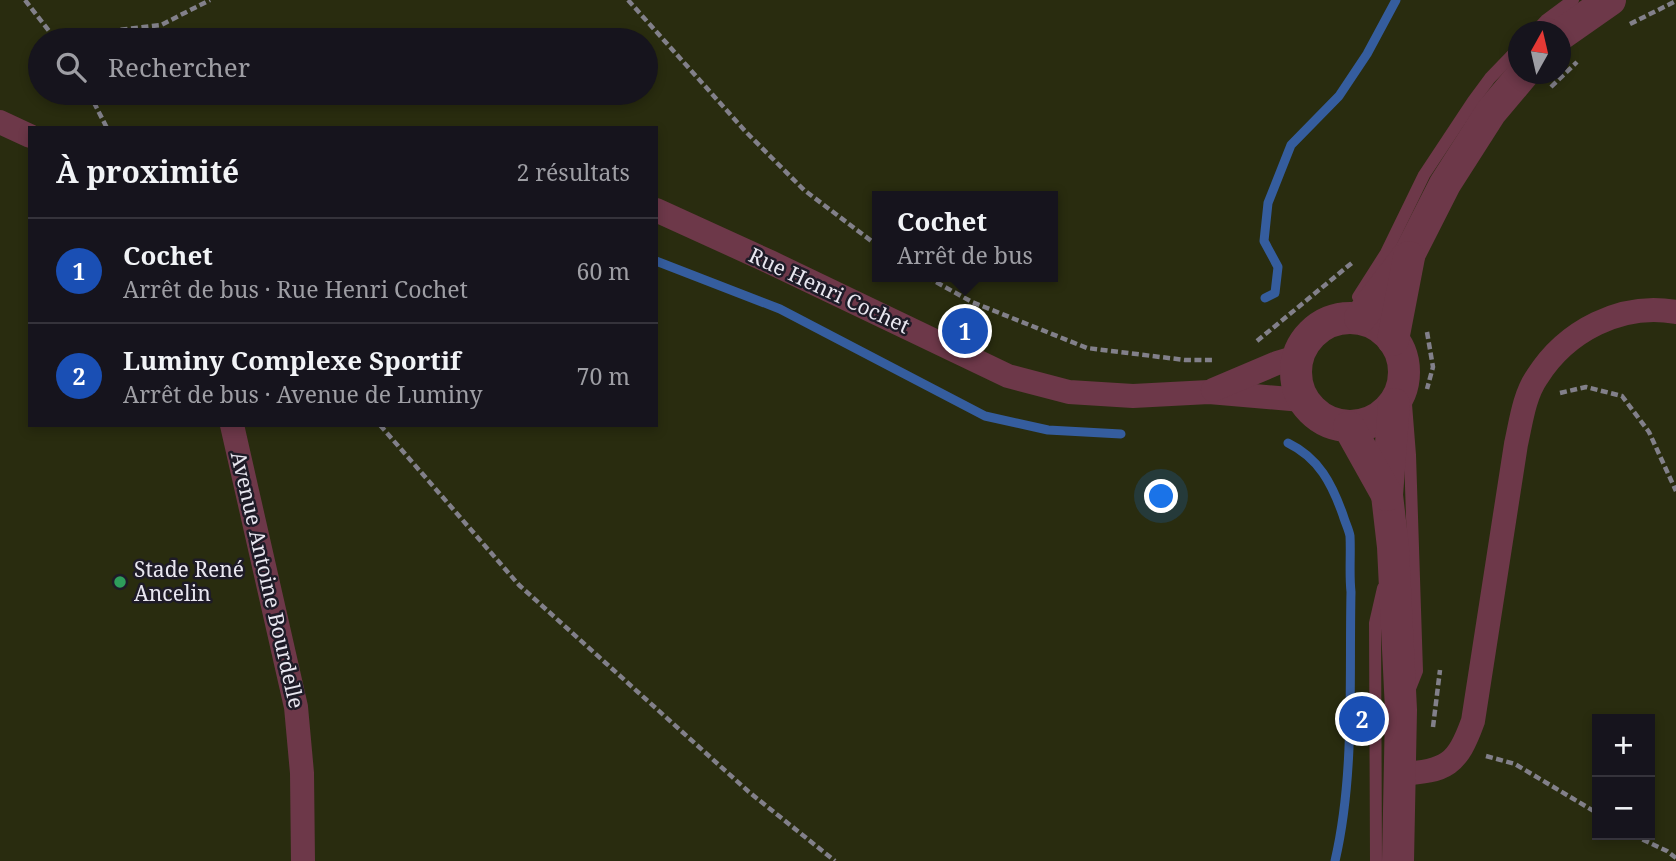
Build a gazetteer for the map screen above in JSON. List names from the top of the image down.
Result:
{
  "streets": {
    "street": ["Rue Henri Cochet", "Avenue Antoine Bourdelle"]
  },
  "places": ["Stade René Ancelin"],
  "north": "top",
  "page": {
    "search": "Rechercher",
    "heading": ["À proximité", "2 résultats"],
    "popup": ["Cochet", "Arrêt de bus"],
    "list": [
      {
        "mark": "1",
        "name": "Cochet",
        "note": "Arrêt de bus · Rue Henri Cochet",
        "value": "60 m"
      },
      {
        "mark": "2",
        "name": "Luminy Complexe Sportif",
        "note": "Arrêt de bus · Avenue de Luminy",
        "value": "70 m"
      }
    ],
    "pins": ["1", "2"],
    "map_buttons": ["+", "−"]
  }
}
